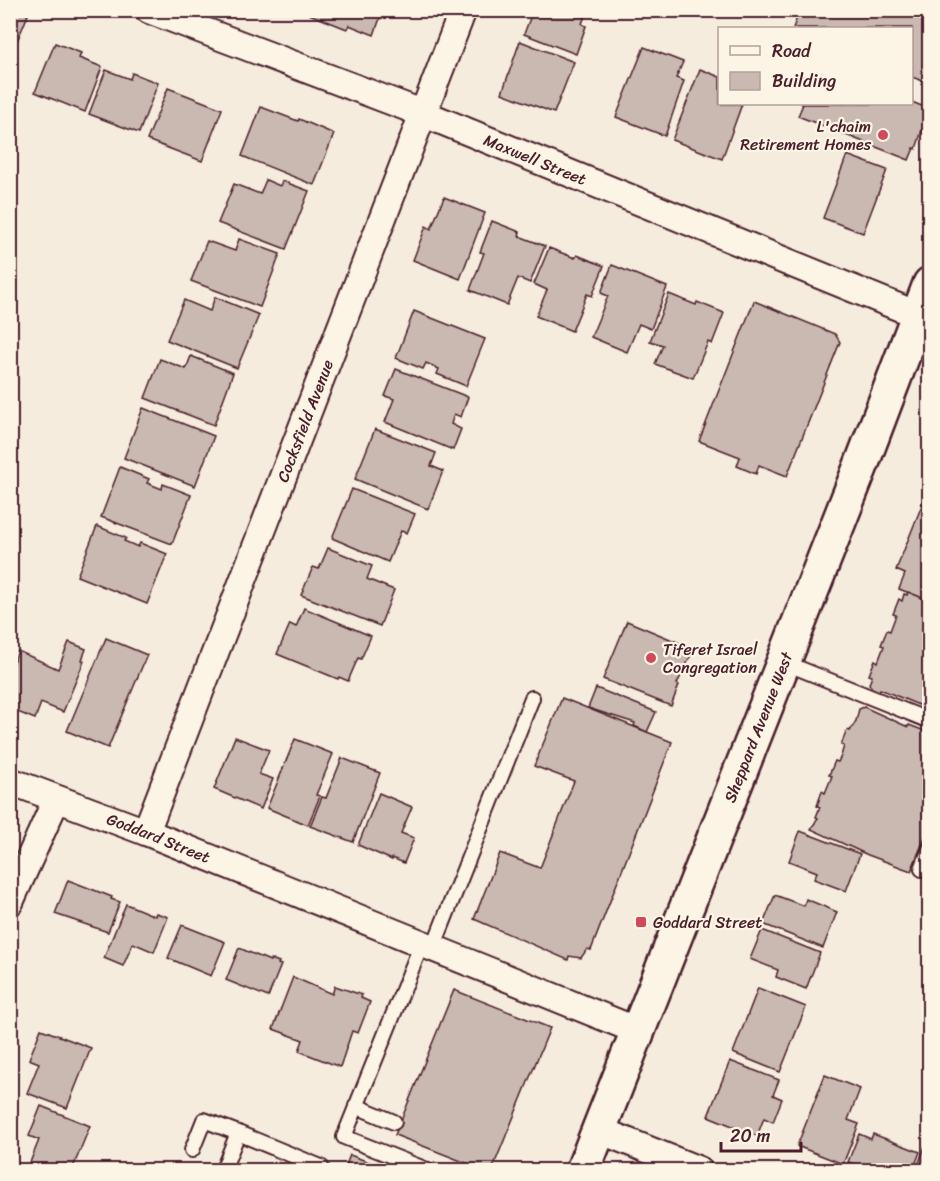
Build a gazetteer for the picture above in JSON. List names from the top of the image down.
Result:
{
  "streets": {
    "main road": ["Sheppard Avenue West"],
    "street": ["Maxwell Street", "Cocksfield Avenue", "Goddard Street"]
  },
  "crossings": [
    ["Maxwell Street", "Cocksfield Avenue"],
    ["Maxwell Street", "Sheppard Avenue West"],
    ["Cocksfield Avenue", "Goddard Street"],
    ["Sheppard Avenue West", "Goddard Street"]
  ],
  "places": {
    "other": ["L'chaim Retirement Homes", "Tiferet Israel Congregation"],
    "transit": ["Goddard Street"]
  },
  "legend": ["Road", "Building"],
  "scale_bar": "20 m"
}
